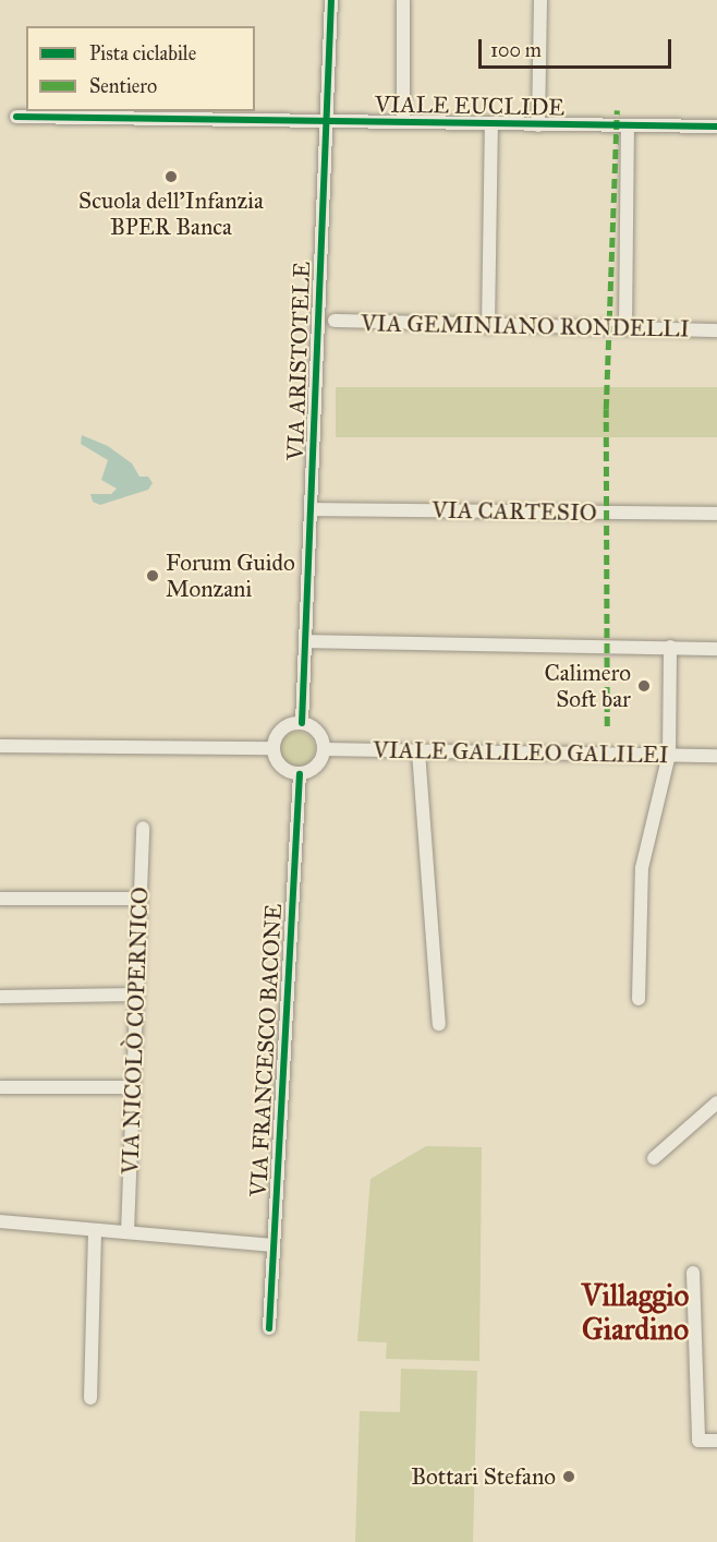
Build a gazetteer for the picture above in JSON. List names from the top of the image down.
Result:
{
  "streets": {
    "street": [
      "VIALE EUCLIDE",
      "VIA GEMINIANO RONDELLI",
      "VIA ARISTOTELE",
      "VIA CARTESIO",
      "VIALE GALILEO GALILEI",
      "VIA NICOLÒ COPERNICO",
      "VIA FRANCESCO BACONE"
    ]
  },
  "crossings": [
    ["VIALE EUCLIDE", "VIA ARISTOTELE"],
    ["VIA ARISTOTELE", "VIA CARTESIO"],
    ["VIA ARISTOTELE", "VIALE GALILEO GALILEI"],
    ["VIA ARISTOTELE", "VIA FRANCESCO BACONE"],
    ["VIALE GALILEO GALILEI", "VIA FRANCESCO BACONE"]
  ],
  "districts": ["Villaggio Giardino"],
  "places": [
    "Scuola dell’Infanzia BPER Banca",
    "Forum Guido Monzani",
    "Calimero Soft bar",
    "Bottari Stefano"
  ],
  "legend": ["Pista ciclabile", "Sentiero"],
  "scale_bar": "100 m"
}
